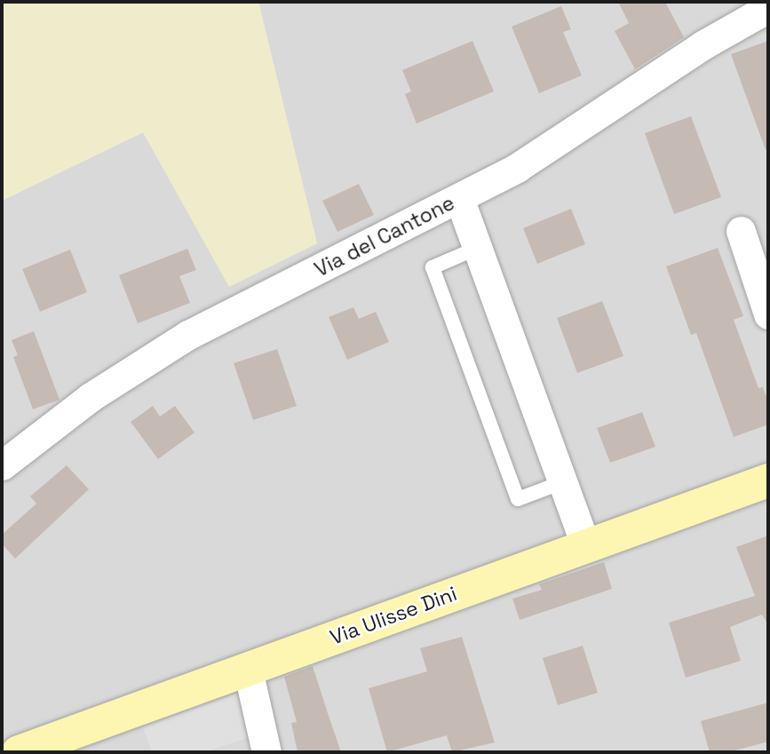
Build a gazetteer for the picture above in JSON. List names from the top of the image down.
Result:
{
  "streets": {
    "street": ["Via del Cantone", "Via Ulisse Dini"]
  }
}
